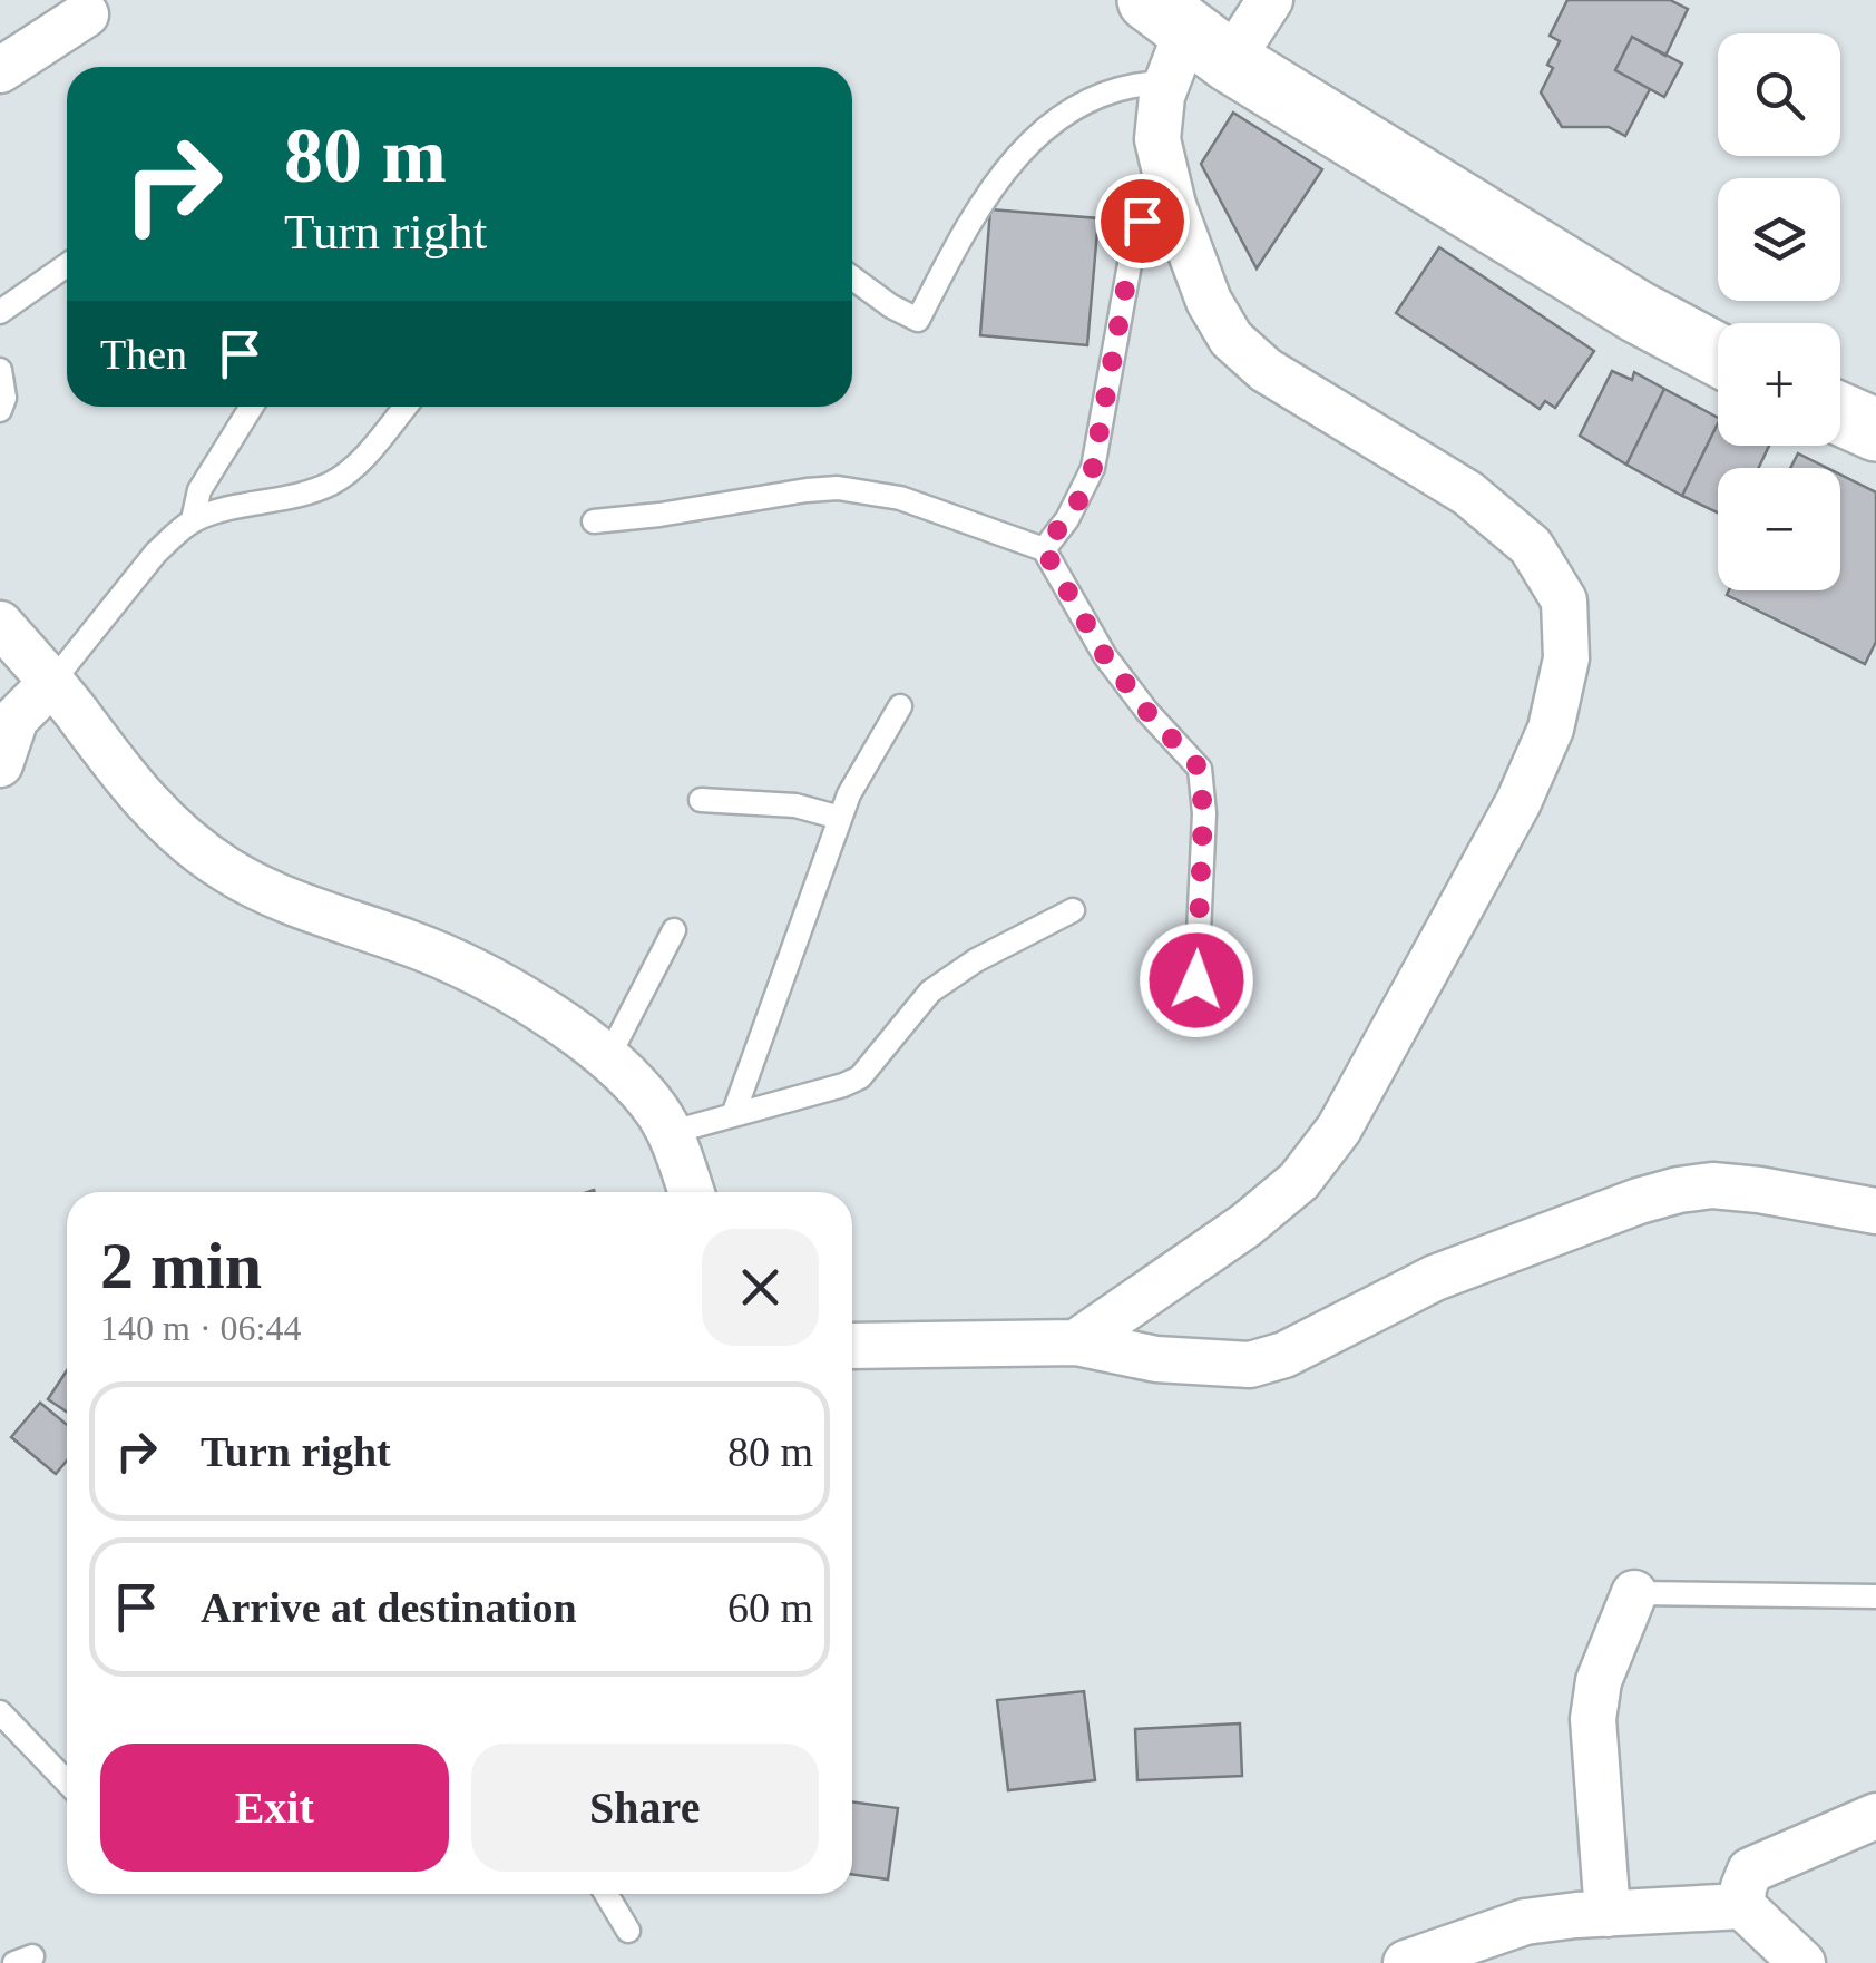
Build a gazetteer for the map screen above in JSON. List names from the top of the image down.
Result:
{
  "page": {
    "map_buttons": ["+", "−"],
    "turn": ["80 m", "Turn right"],
    "then": "Then",
    "heading": ["2 min", "140 m · 06:44"],
    "list": [
      {
        "name": "Turn right",
        "value": "80 m"
      },
      {
        "name": "Arrive at destination",
        "value": "60 m"
      }
    ],
    "buttons": ["Exit", "Share"]
  }
}
